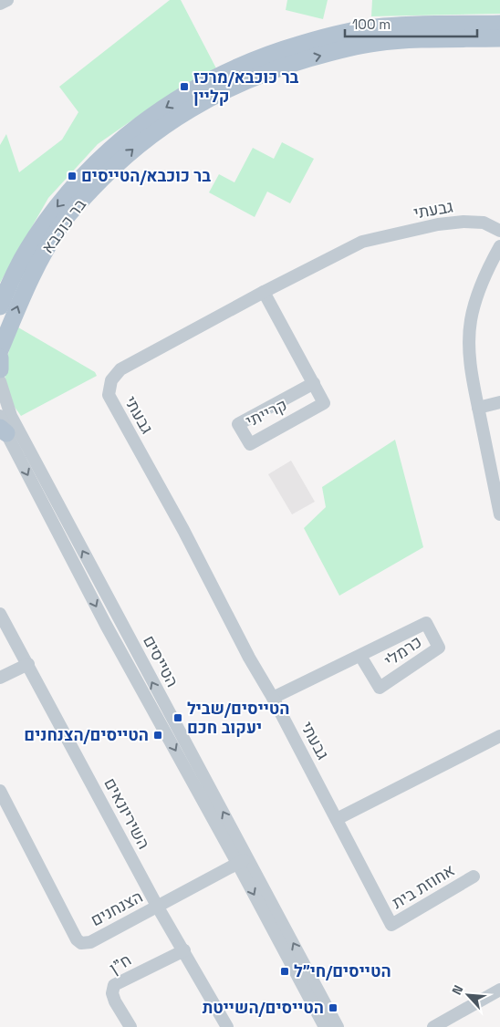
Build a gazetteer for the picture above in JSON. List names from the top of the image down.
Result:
{
  "streets": {
    "main road": ["בר כוכבא"],
    "street": [
      "גבעתי",
      "קרייתי",
      "כרמלי",
      "הטייסים",
      "השיריונאים",
      "אחוזת בית",
      "הצנחנים",
      "ח\"ן"
    ]
  },
  "crossings": [
    ["גבעתי", "קרייתי"],
    ["גבעתי", "כרמלי"],
    ["גבעתי", "אחוזת בית"],
    ["הטייסים", "הצנחנים"],
    ["השיריונאים", "הצנחנים"],
    ["השיריונאים", "ח\"ן"]
  ],
  "places": {
    "transit": [
      "בר כוכבא/מרכז קליין",
      "בר כוכבא/הטייסים",
      "הטייסים/שביל יעקוב חכם",
      "הטייסים/הצנחנים",
      "הטייסים/חי״ל",
      "הטייסים/השייטת"
    ]
  },
  "scale_bar": "100 m",
  "north": "top left"
}
